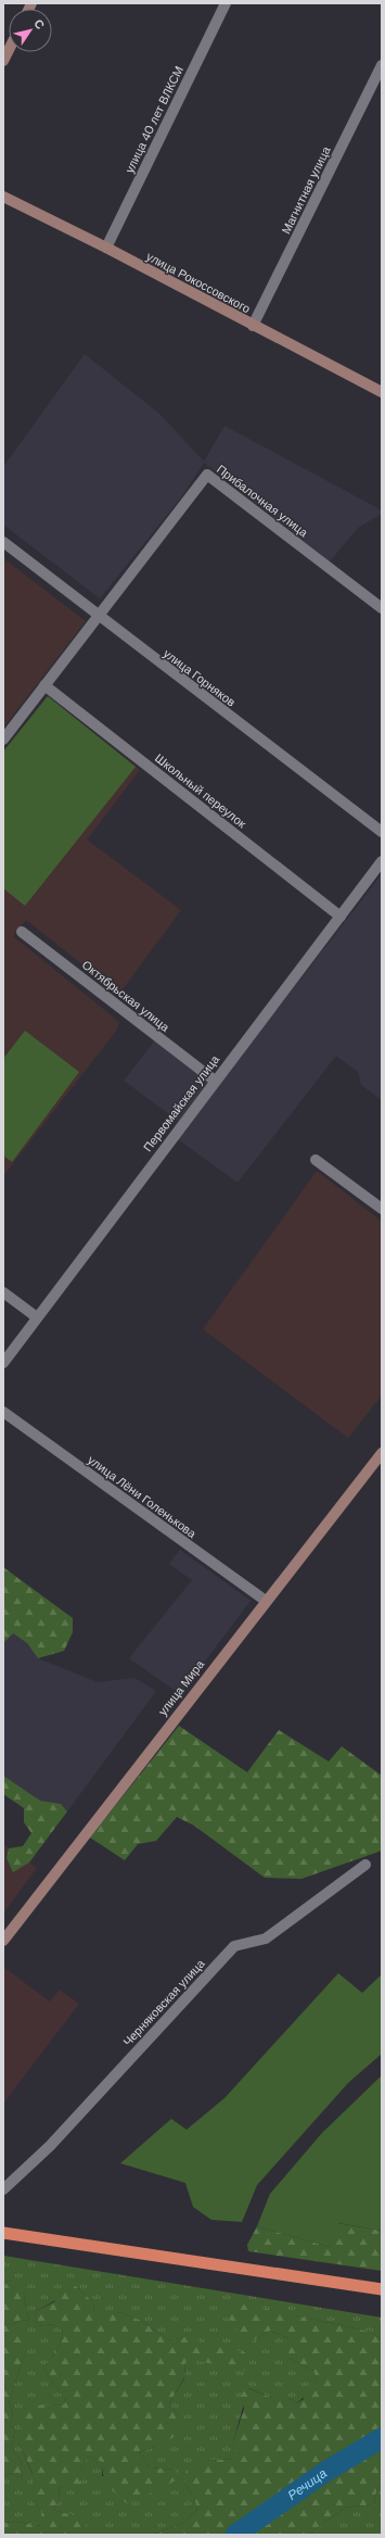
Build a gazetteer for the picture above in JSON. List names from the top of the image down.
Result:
{
  "streets": {
    "main road": ["улица Рокоссовского", "улица Мира"],
    "street": [
      "улица 40 лет ВЛКСМ",
      "Магнитная улица",
      "Прибалочная улица",
      "улица Горняков",
      "Школьный переулок",
      "Октябрьская улица",
      "Первомайская улица",
      "улица Лёни Голенькова",
      "Черняковская улица"
    ]
  },
  "crossings": [
    ["улица 40 лет ВЛКСМ", "улица Рокоссовского"],
    ["Магнитная улица", "улица Рокоссовского"],
    ["Прибалочная улица", "улица Горняков"],
    ["Школьный переулок", "Первомайская улица"],
    ["Октябрьская улица", "Первомайская улица"],
    ["улица Лёни Голенькова", "улица Мира"]
  ],
  "water": ["Речица"],
  "north": "top right"
}
